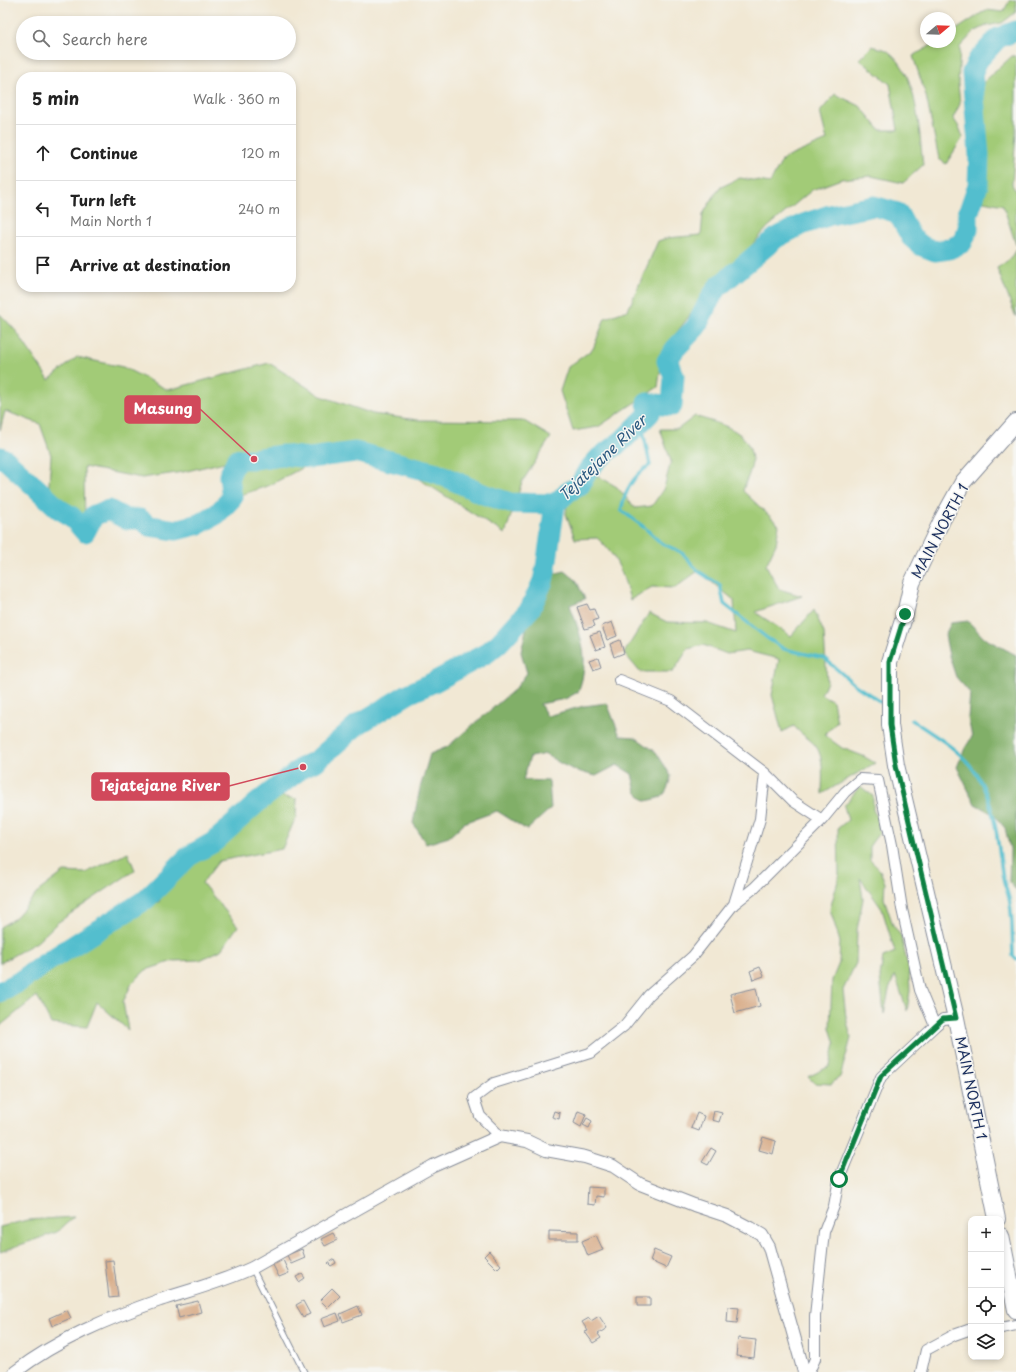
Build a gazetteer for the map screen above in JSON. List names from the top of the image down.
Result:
{
  "streets": {
    "main road": ["MAIN NORTH 1"]
  },
  "water": ["Tejatejane River"],
  "places": ["Masung", "Tejatejane River"],
  "north": "right",
  "page": {
    "search": "Search here",
    "heading": ["5 min", "Walk · 360 m"],
    "list": [
      ["Continue", "120 m"],
      ["Turn left", "Main North 1", "240 m"],
      "Arrive at destination"
    ],
    "map_buttons": ["+", "−"]
  }
}
